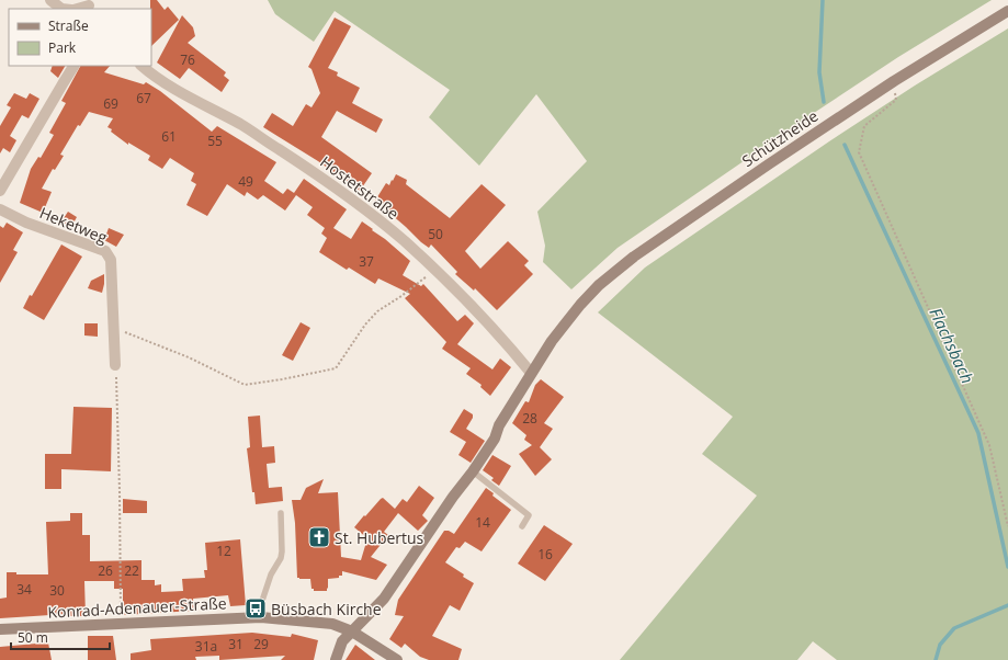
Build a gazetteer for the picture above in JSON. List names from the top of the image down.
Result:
{
  "streets": {
    "street": [
      "Schützheide",
      "Hostetstraße",
      "Heketweg",
      "Konrad-Adenauer-Straße"
    ]
  },
  "crossings": [
    ["Schützheide", "Hostetstraße"]
  ],
  "water": ["Flachsbach"],
  "places": {
    "church": ["St. Hubertus"],
    "bus stop": ["Büsbach Kirche"]
  },
  "house_numbers": [
    "76",
    "67",
    "69",
    "61",
    "55",
    "49",
    "50",
    "37",
    "28",
    "14",
    "12",
    "16",
    "26",
    "22",
    "34",
    "30",
    "31",
    "29",
    "31a"
  ],
  "legend": ["Straße", "Park"],
  "scale_bar": "50 m"
}
